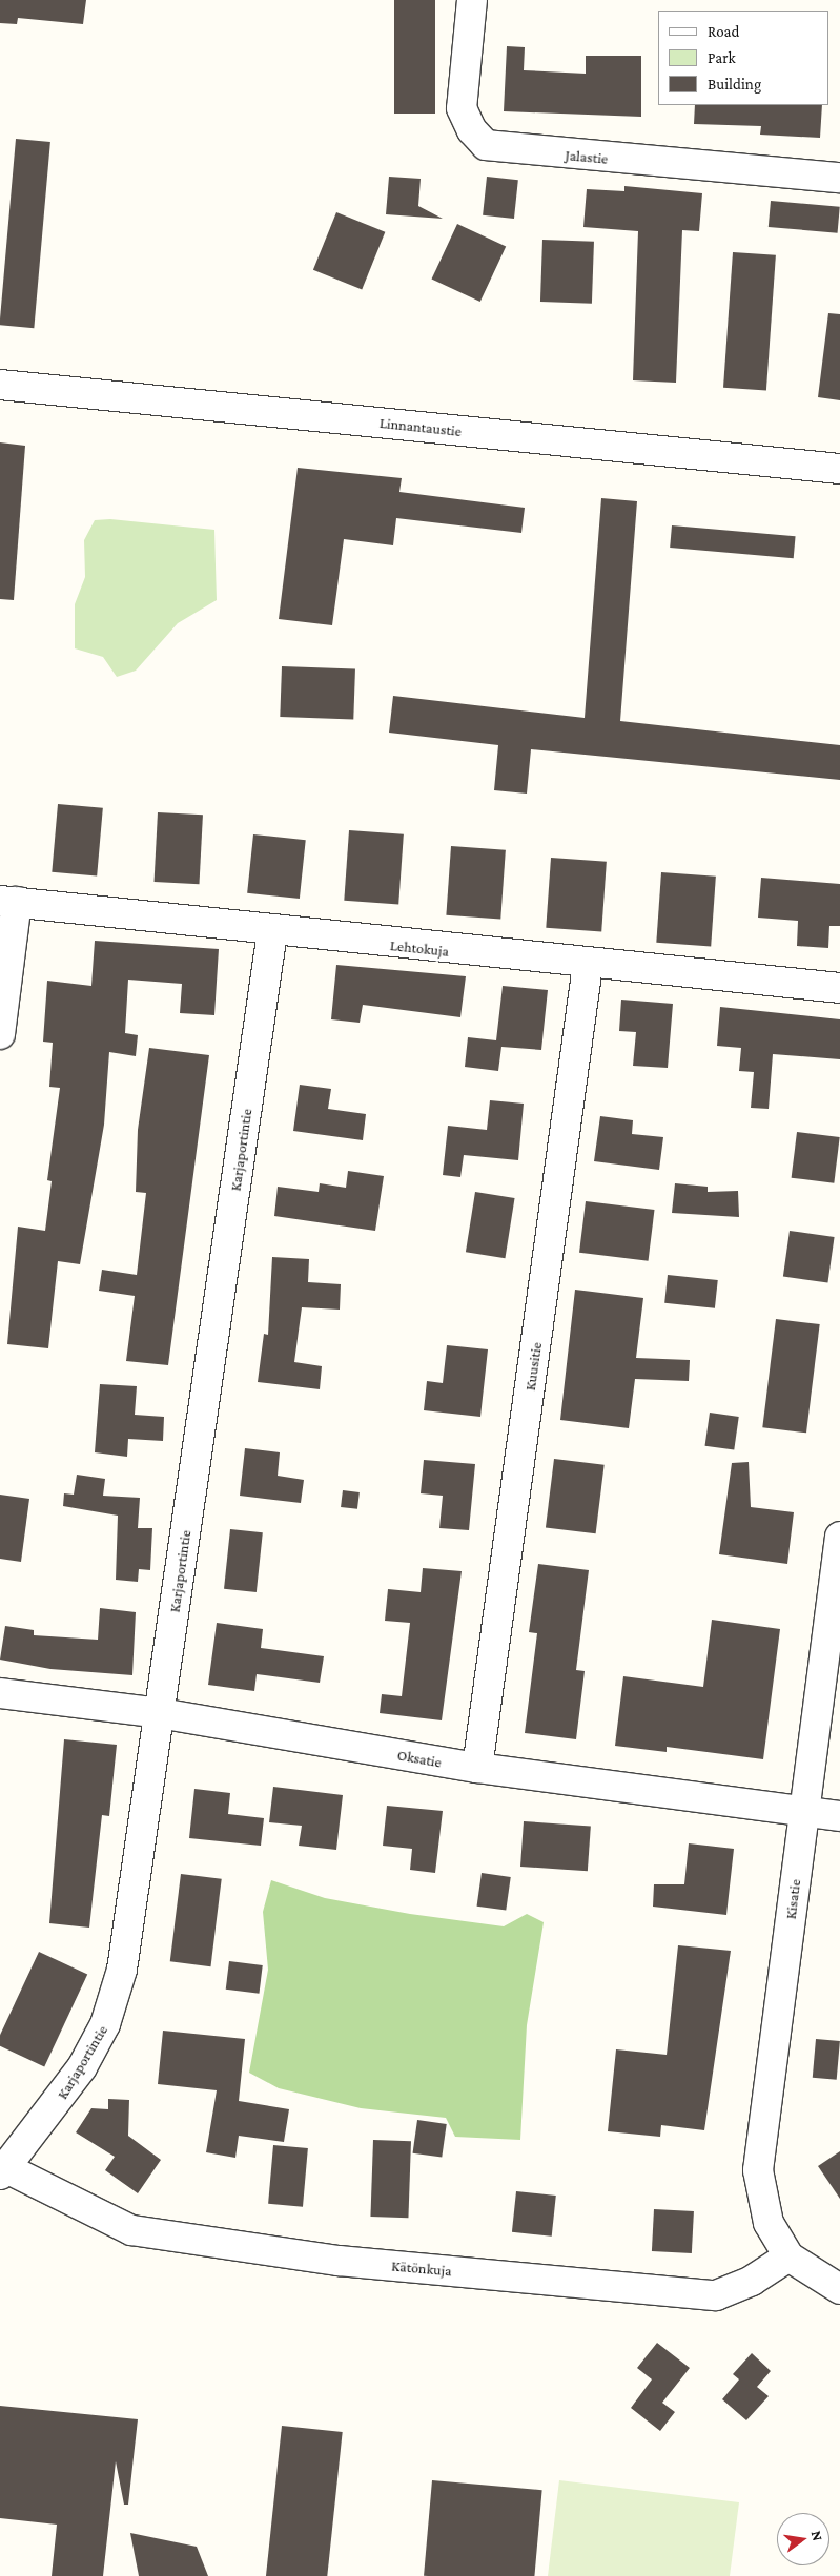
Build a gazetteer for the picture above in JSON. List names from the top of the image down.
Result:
{
  "streets": {
    "street": [
      "Jalastie",
      "Linnantaustie",
      "Lehtokuja",
      "Karjaportintie",
      "Kuusitie",
      "Oksatie",
      "Kisatie",
      "Kätönkuja"
    ]
  },
  "crossings": [
    ["Lehtokuja", "Karjaportintie"],
    ["Lehtokuja", "Kuusitie"],
    ["Karjaportintie", "Oksatie"],
    ["Karjaportintie", "Kätönkuja"],
    ["Kuusitie", "Oksatie"],
    ["Oksatie", "Kisatie"],
    ["Kisatie", "Kätönkuja"]
  ],
  "legend": ["Road", "Park", "Building"],
  "north": "right"
}
